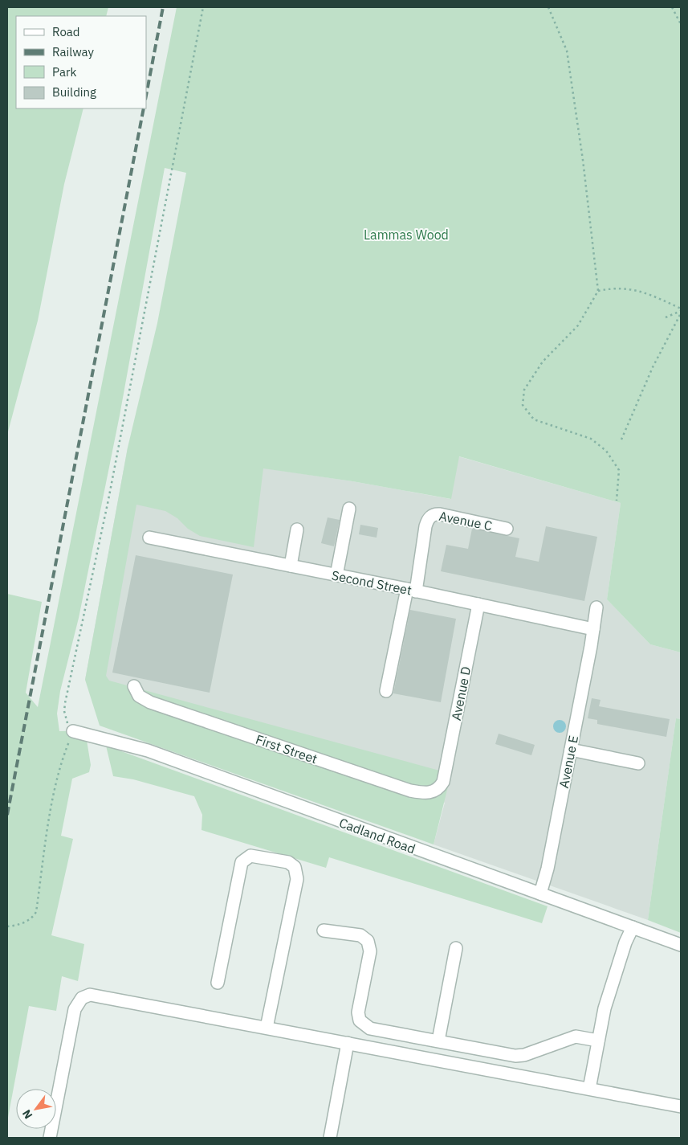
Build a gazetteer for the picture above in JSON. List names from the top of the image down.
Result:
{
  "streets": {
    "street": [
      "Avenue C",
      "Second Street",
      "Avenue D",
      "First Street",
      "Avenue E",
      "Cadland Road"
    ]
  },
  "crossings": [
    ["Avenue C", "Second Street"],
    ["Second Street", "Avenue D"],
    ["Second Street", "Avenue E"],
    ["Avenue D", "First Street"],
    ["Avenue E", "Cadland Road"]
  ],
  "parks": ["Lammas Wood"],
  "legend": [
    "Road",
    "Railway",
    "Park",
    "Building"
  ],
  "north": "bottom left"
}
